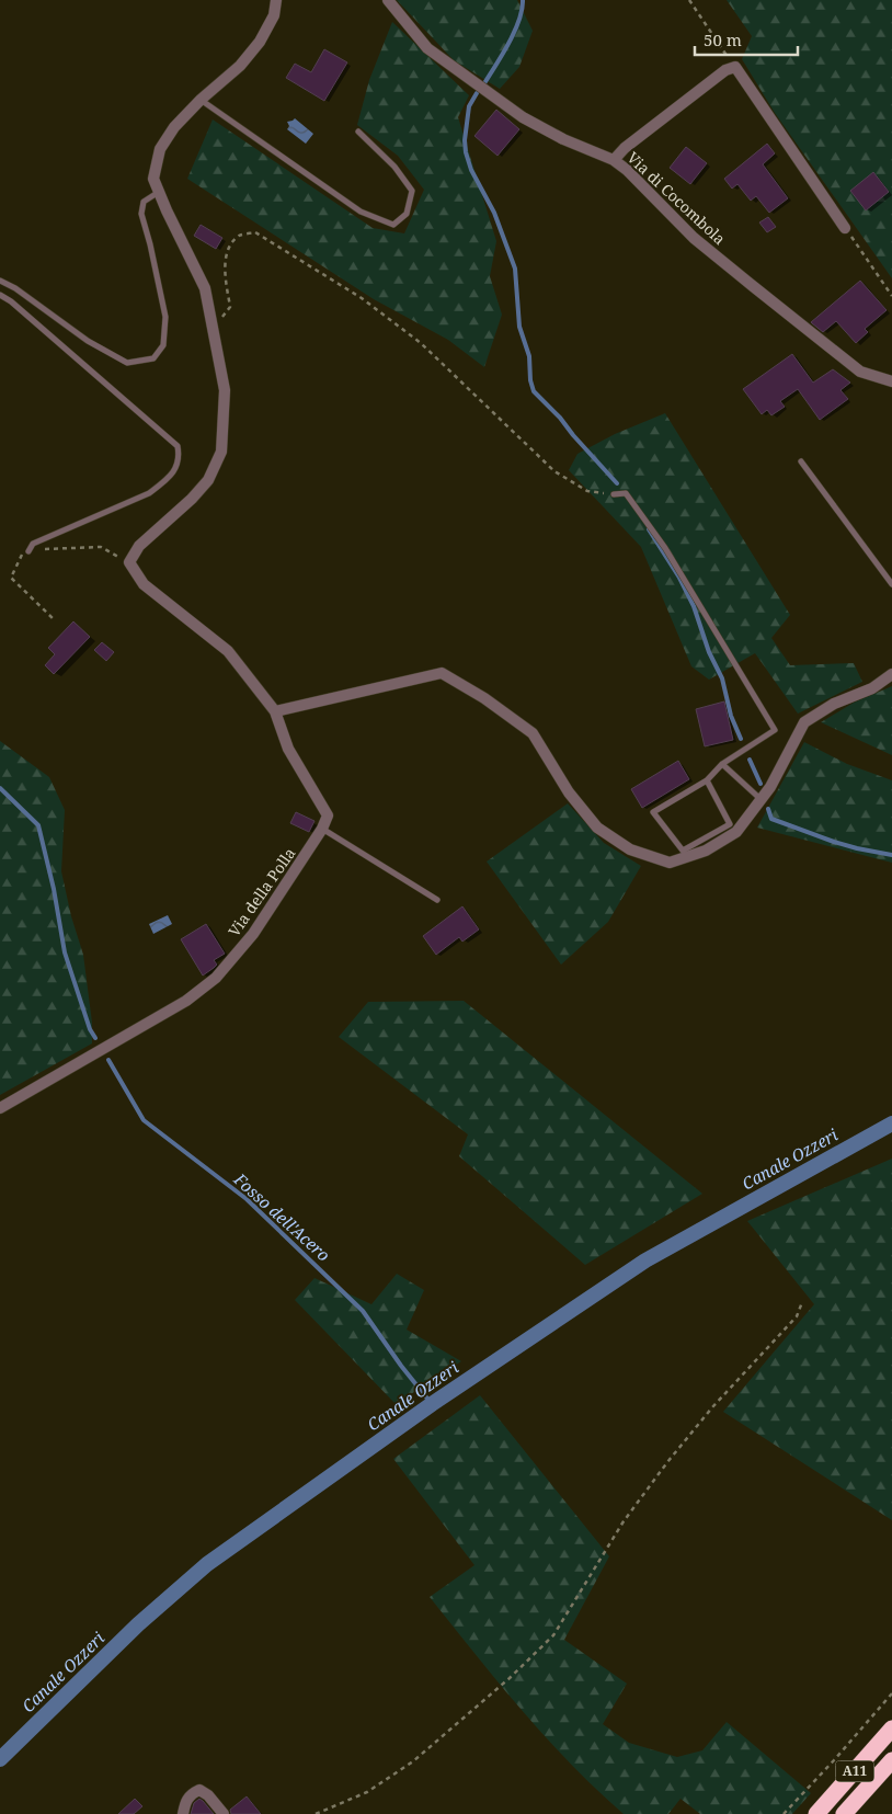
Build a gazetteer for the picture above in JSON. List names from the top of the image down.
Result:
{
  "streets": {
    "highway": ["A11"],
    "street": ["Via di Cocombola", "Via della Polla"]
  },
  "water": ["Canale Ozzeri", "Fosso dell'Acero"],
  "scale_bar": "50 m"
}
